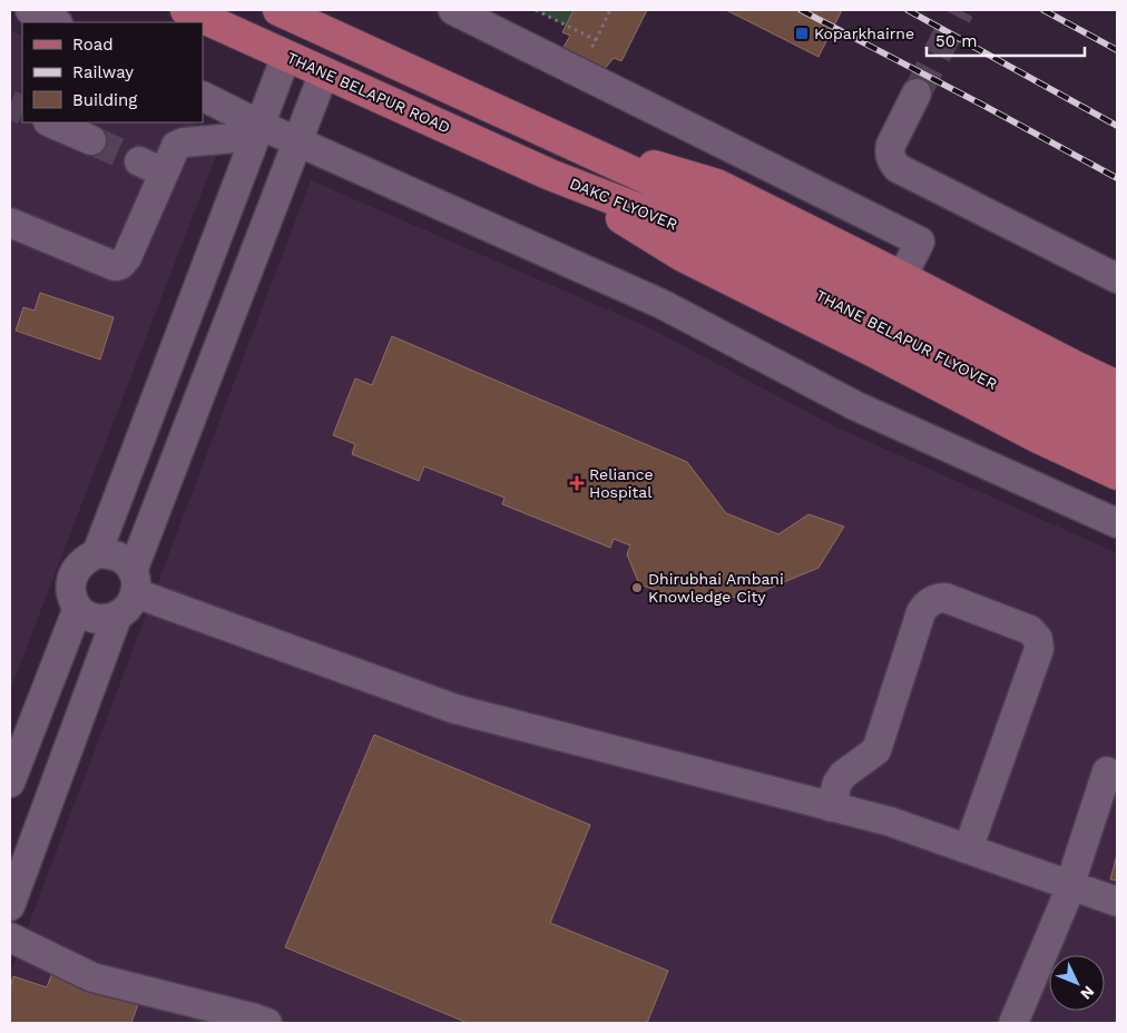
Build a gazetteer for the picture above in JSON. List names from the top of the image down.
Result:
{
  "streets": {
    "main road": ["THANE BELAPUR ROAD", "DAKC FLYOVER", "THANE BELAPUR FLYOVER"]
  },
  "crossings": [
    ["THANE BELAPUR ROAD", "DAKC FLYOVER"],
    ["DAKC FLYOVER", "THANE BELAPUR FLYOVER"]
  ],
  "places": {
    "transit": ["Koparkhairne"],
    "health": ["Reliance Hospital"],
    "other": ["Dhirubhai Ambani Knowledge City"]
  },
  "legend": ["Road", "Railway", "Building"],
  "scale_bar": "50 m",
  "north": "bottom right"
}
